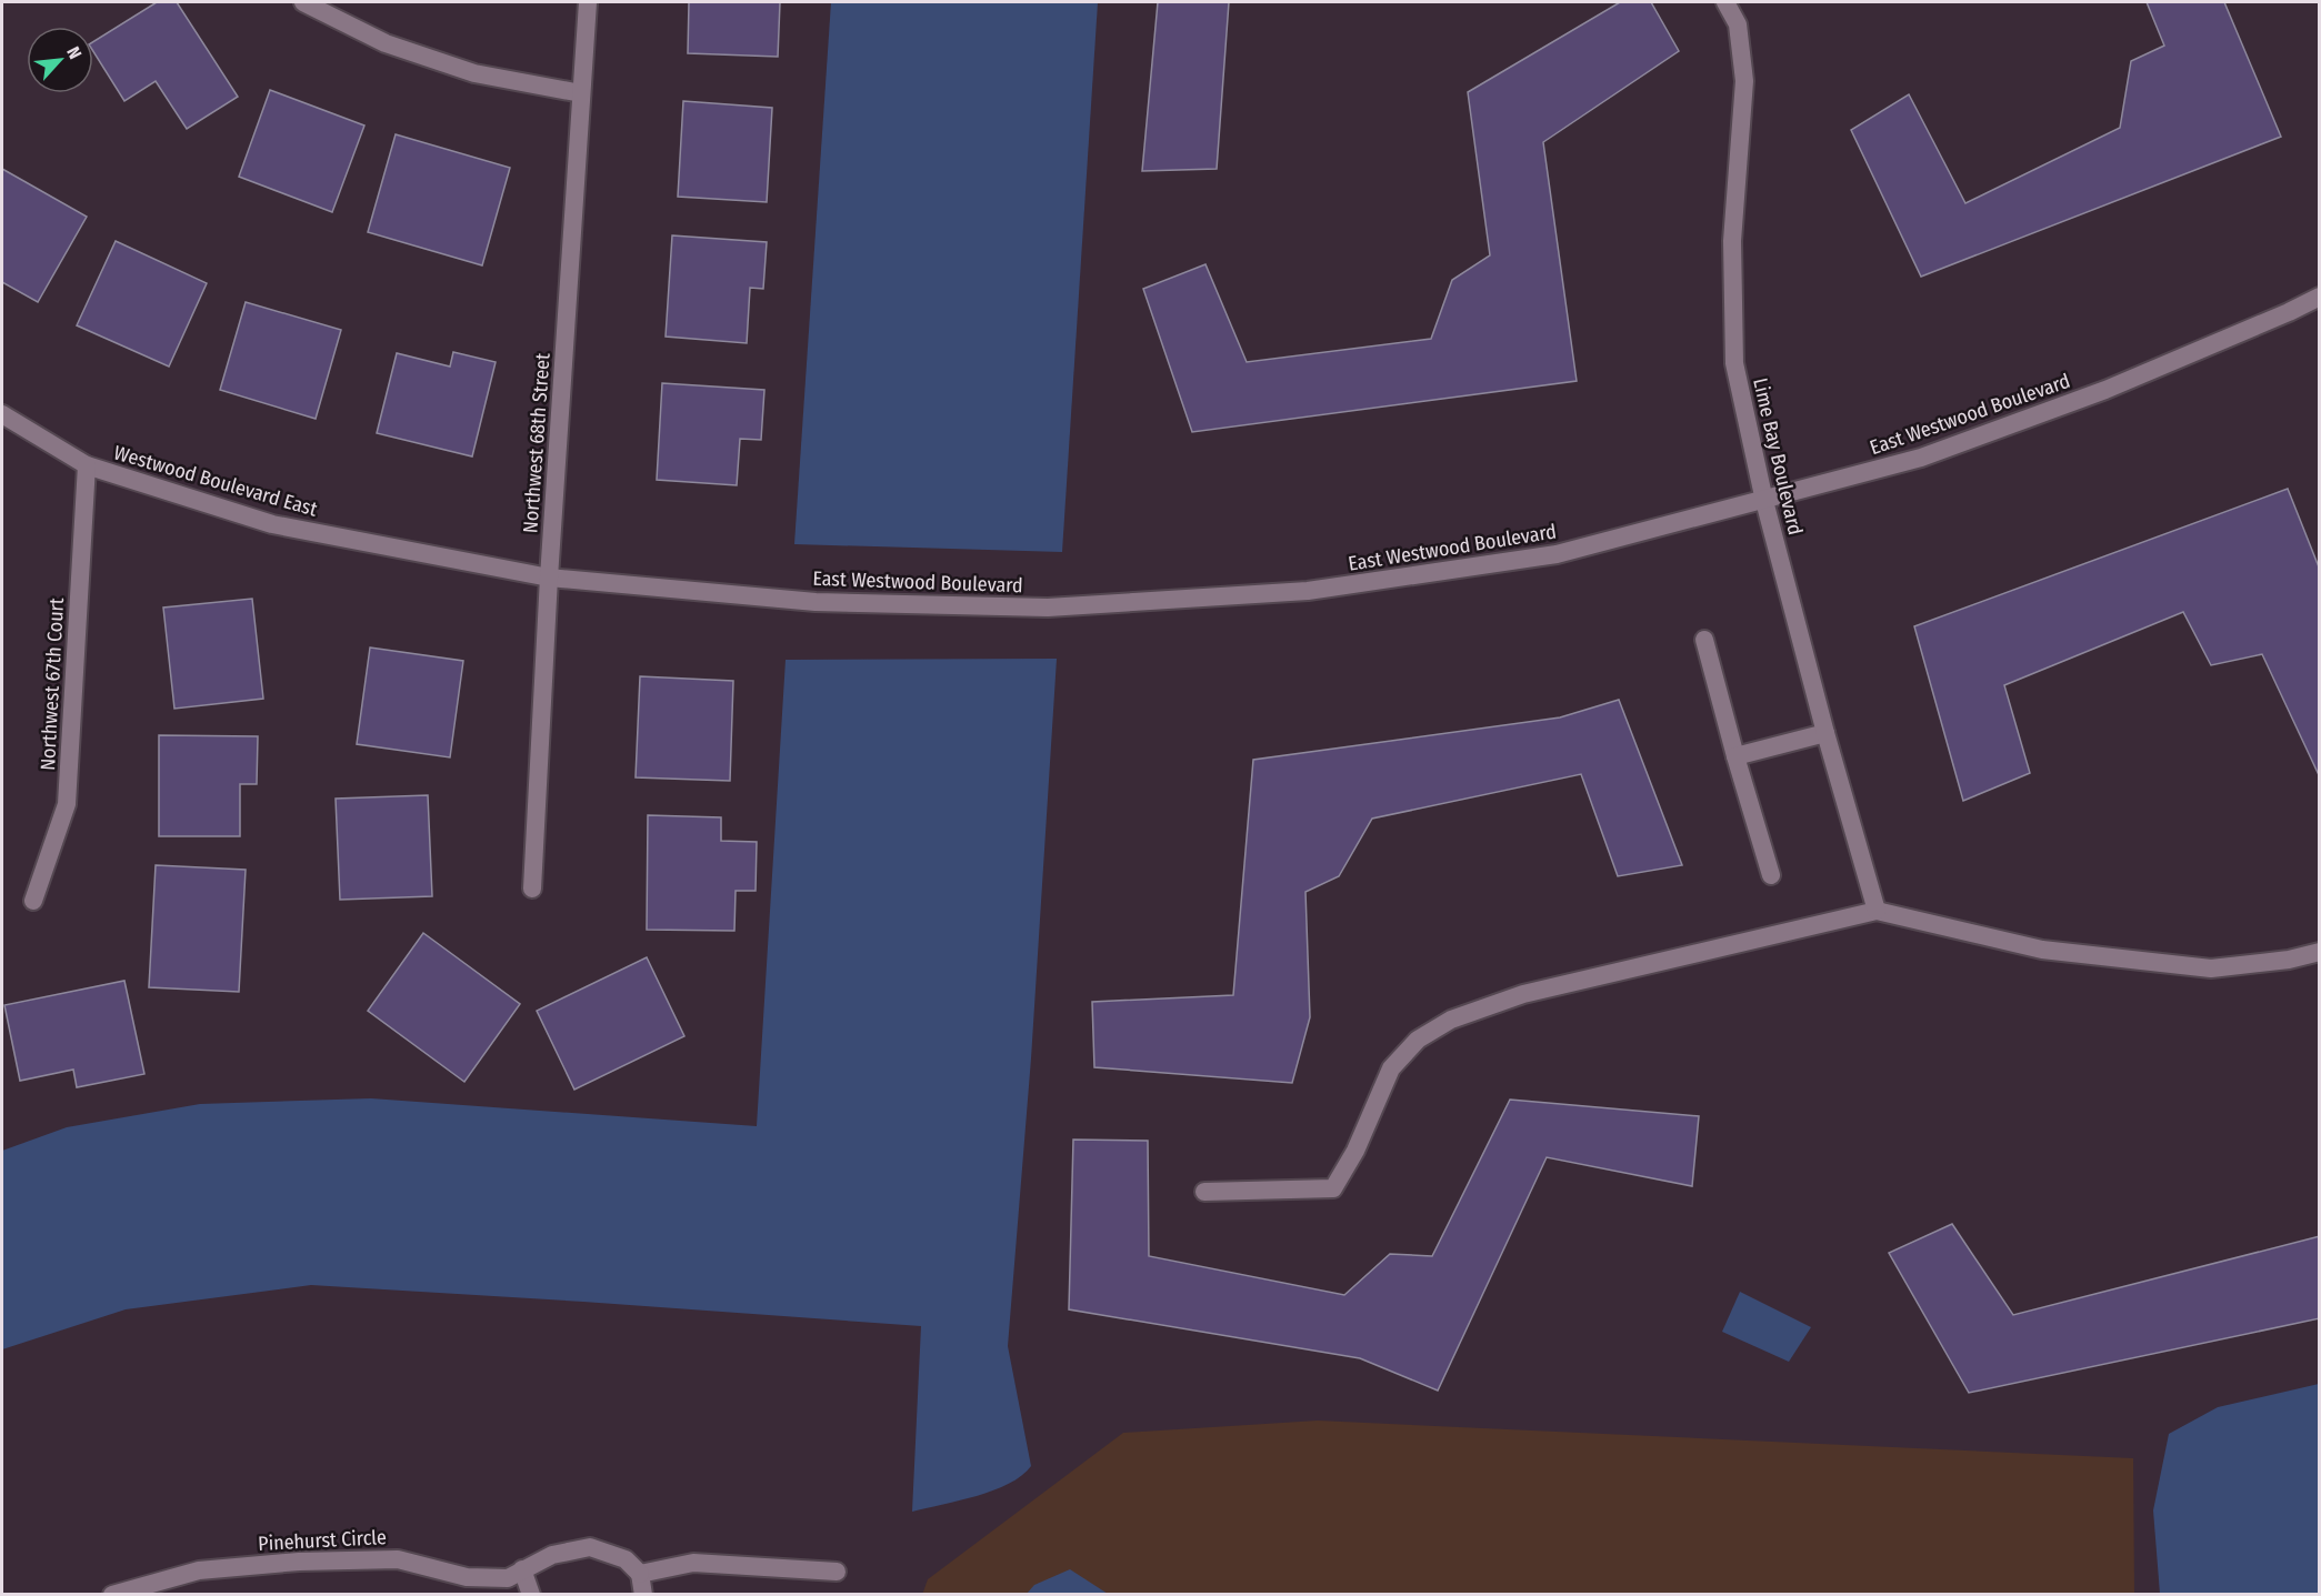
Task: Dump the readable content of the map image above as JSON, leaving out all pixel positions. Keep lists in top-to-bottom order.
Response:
{
  "streets": {
    "street": [
      "East Westwood Boulevard",
      "Northwest 68th Street",
      "Lime Bay Boulevard",
      "Westwood Boulevard East",
      "Northwest 67th Court",
      "Pinehurst Circle"
    ]
  },
  "crossings": [
    ["East Westwood Boulevard", "Northwest 68th Street"],
    ["East Westwood Boulevard", "Lime Bay Boulevard"],
    ["East Westwood Boulevard", "Westwood Boulevard East"],
    ["Northwest 68th Street", "Westwood Boulevard East"],
    ["Westwood Boulevard East", "Northwest 67th Court"]
  ],
  "north": "top right"
}
